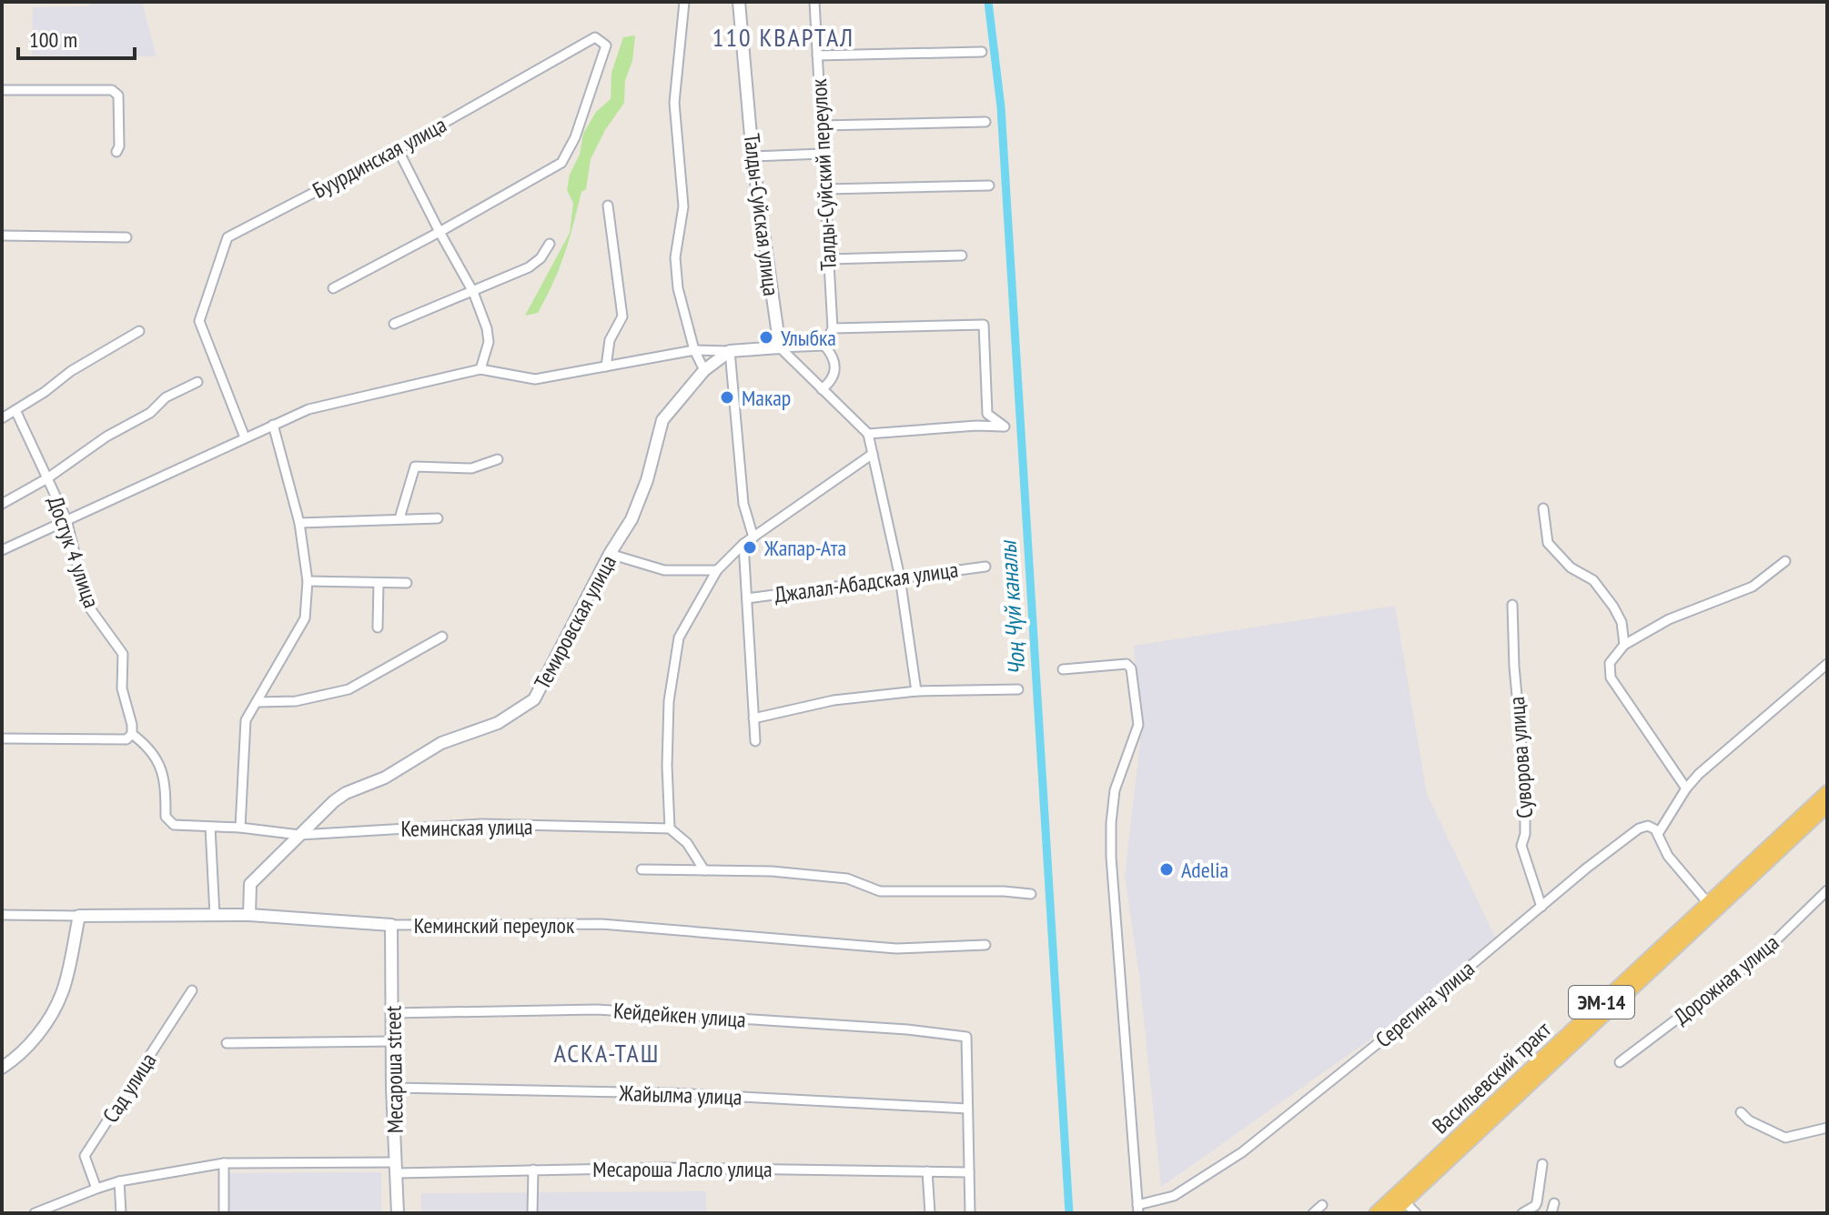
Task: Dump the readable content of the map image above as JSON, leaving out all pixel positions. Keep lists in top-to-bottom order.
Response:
{
  "streets": {
    "main road": ["ЭМ-14", "Васильевский тракт"],
    "street": [
      "Буурдинская улица",
      "Талды-Суйский переулок",
      "Талды-Суйская улица",
      "Достук 4 улица",
      "Джалал-Абадская улица",
      "Темировская улица",
      "Суворова улица",
      "Кеминская улица",
      "Кеминский переулок",
      "Дорожная улица",
      "Серегина улица",
      "Кейдейкен улица",
      "Месароша street",
      "Сад улица",
      "Жайылма улица",
      "Месароша Ласло улица"
    ]
  },
  "crossings": [
    ["Достук 4 улица", "Кеминская улица"],
    ["Темировская улица", "Кеминская улица"],
    ["Темировская улица", "Кеминский переулок"],
    ["Суворова улица", "Серегина улица"],
    ["Кеминский переулок", "Месароша street"],
    ["Кейдейкен улица", "Месароша street"],
    ["Кейдейкен улица", "Жайылма улица"],
    ["Месароша street", "Жайылма улица"],
    ["Месароша street", "Месароша Ласло улица"],
    ["Сад улица", "Месароша Ласло улица"]
  ],
  "districts": ["110 КВАРТАЛ", "АСКА-ТАШ"],
  "water": ["Чоң Чүй каналы"],
  "places": [
    "Улыбка",
    "Макар",
    "Жапар-Ата",
    "Adelia"
  ],
  "scale_bar": "100 m"
}
